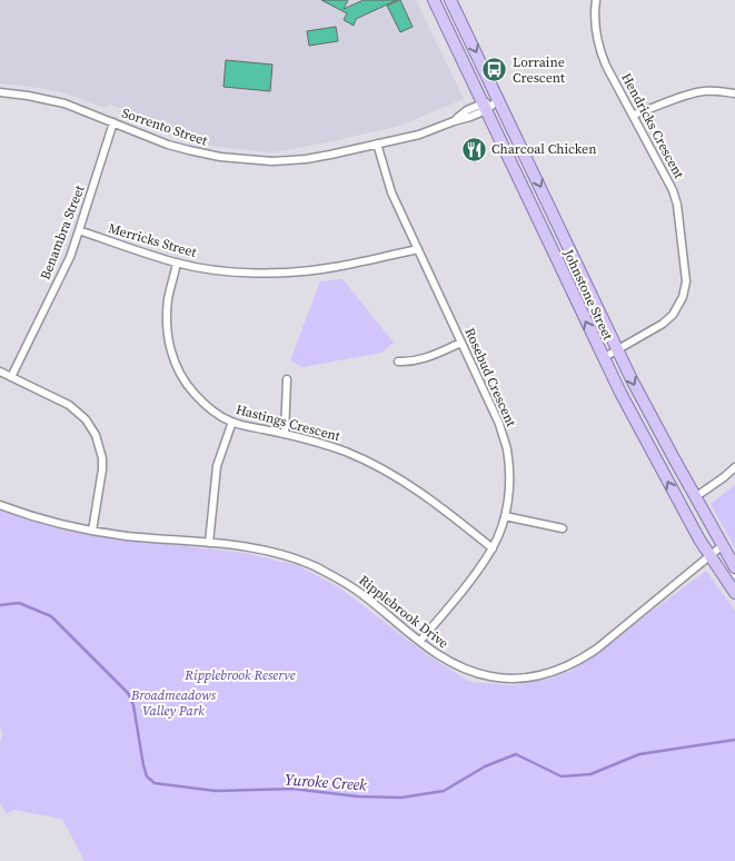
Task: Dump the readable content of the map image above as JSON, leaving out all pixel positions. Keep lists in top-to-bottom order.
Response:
{
  "streets": {
    "main road": ["Johnstone Street"],
    "street": [
      "Hendricks Crescent",
      "Sorrento Street",
      "Benambra Street",
      "Merricks Street",
      "Rosebud Crescent",
      "Hastings Crescent",
      "Ripplebrook Drive"
    ]
  },
  "crossings": [
    ["Hendricks Crescent", "Johnstone Street"],
    ["Sorrento Street", "Benambra Street"],
    ["Sorrento Street", "Johnstone Street"],
    ["Sorrento Street", "Rosebud Crescent"],
    ["Benambra Street", "Merricks Street"],
    ["Merricks Street", "Rosebud Crescent"],
    ["Merricks Street", "Hastings Crescent"],
    ["Johnstone Street", "Ripplebrook Drive"],
    ["Rosebud Crescent", "Hastings Crescent"],
    ["Rosebud Crescent", "Ripplebrook Drive"]
  ],
  "water": ["Yuroke Creek"],
  "parks": ["Ripplebrook Reserve", "Broadmeadows Valley Park"],
  "places": {
    "bus stop": ["Lorraine Crescent"],
    "restaurant": ["Charcoal Chicken"]
  }
}
